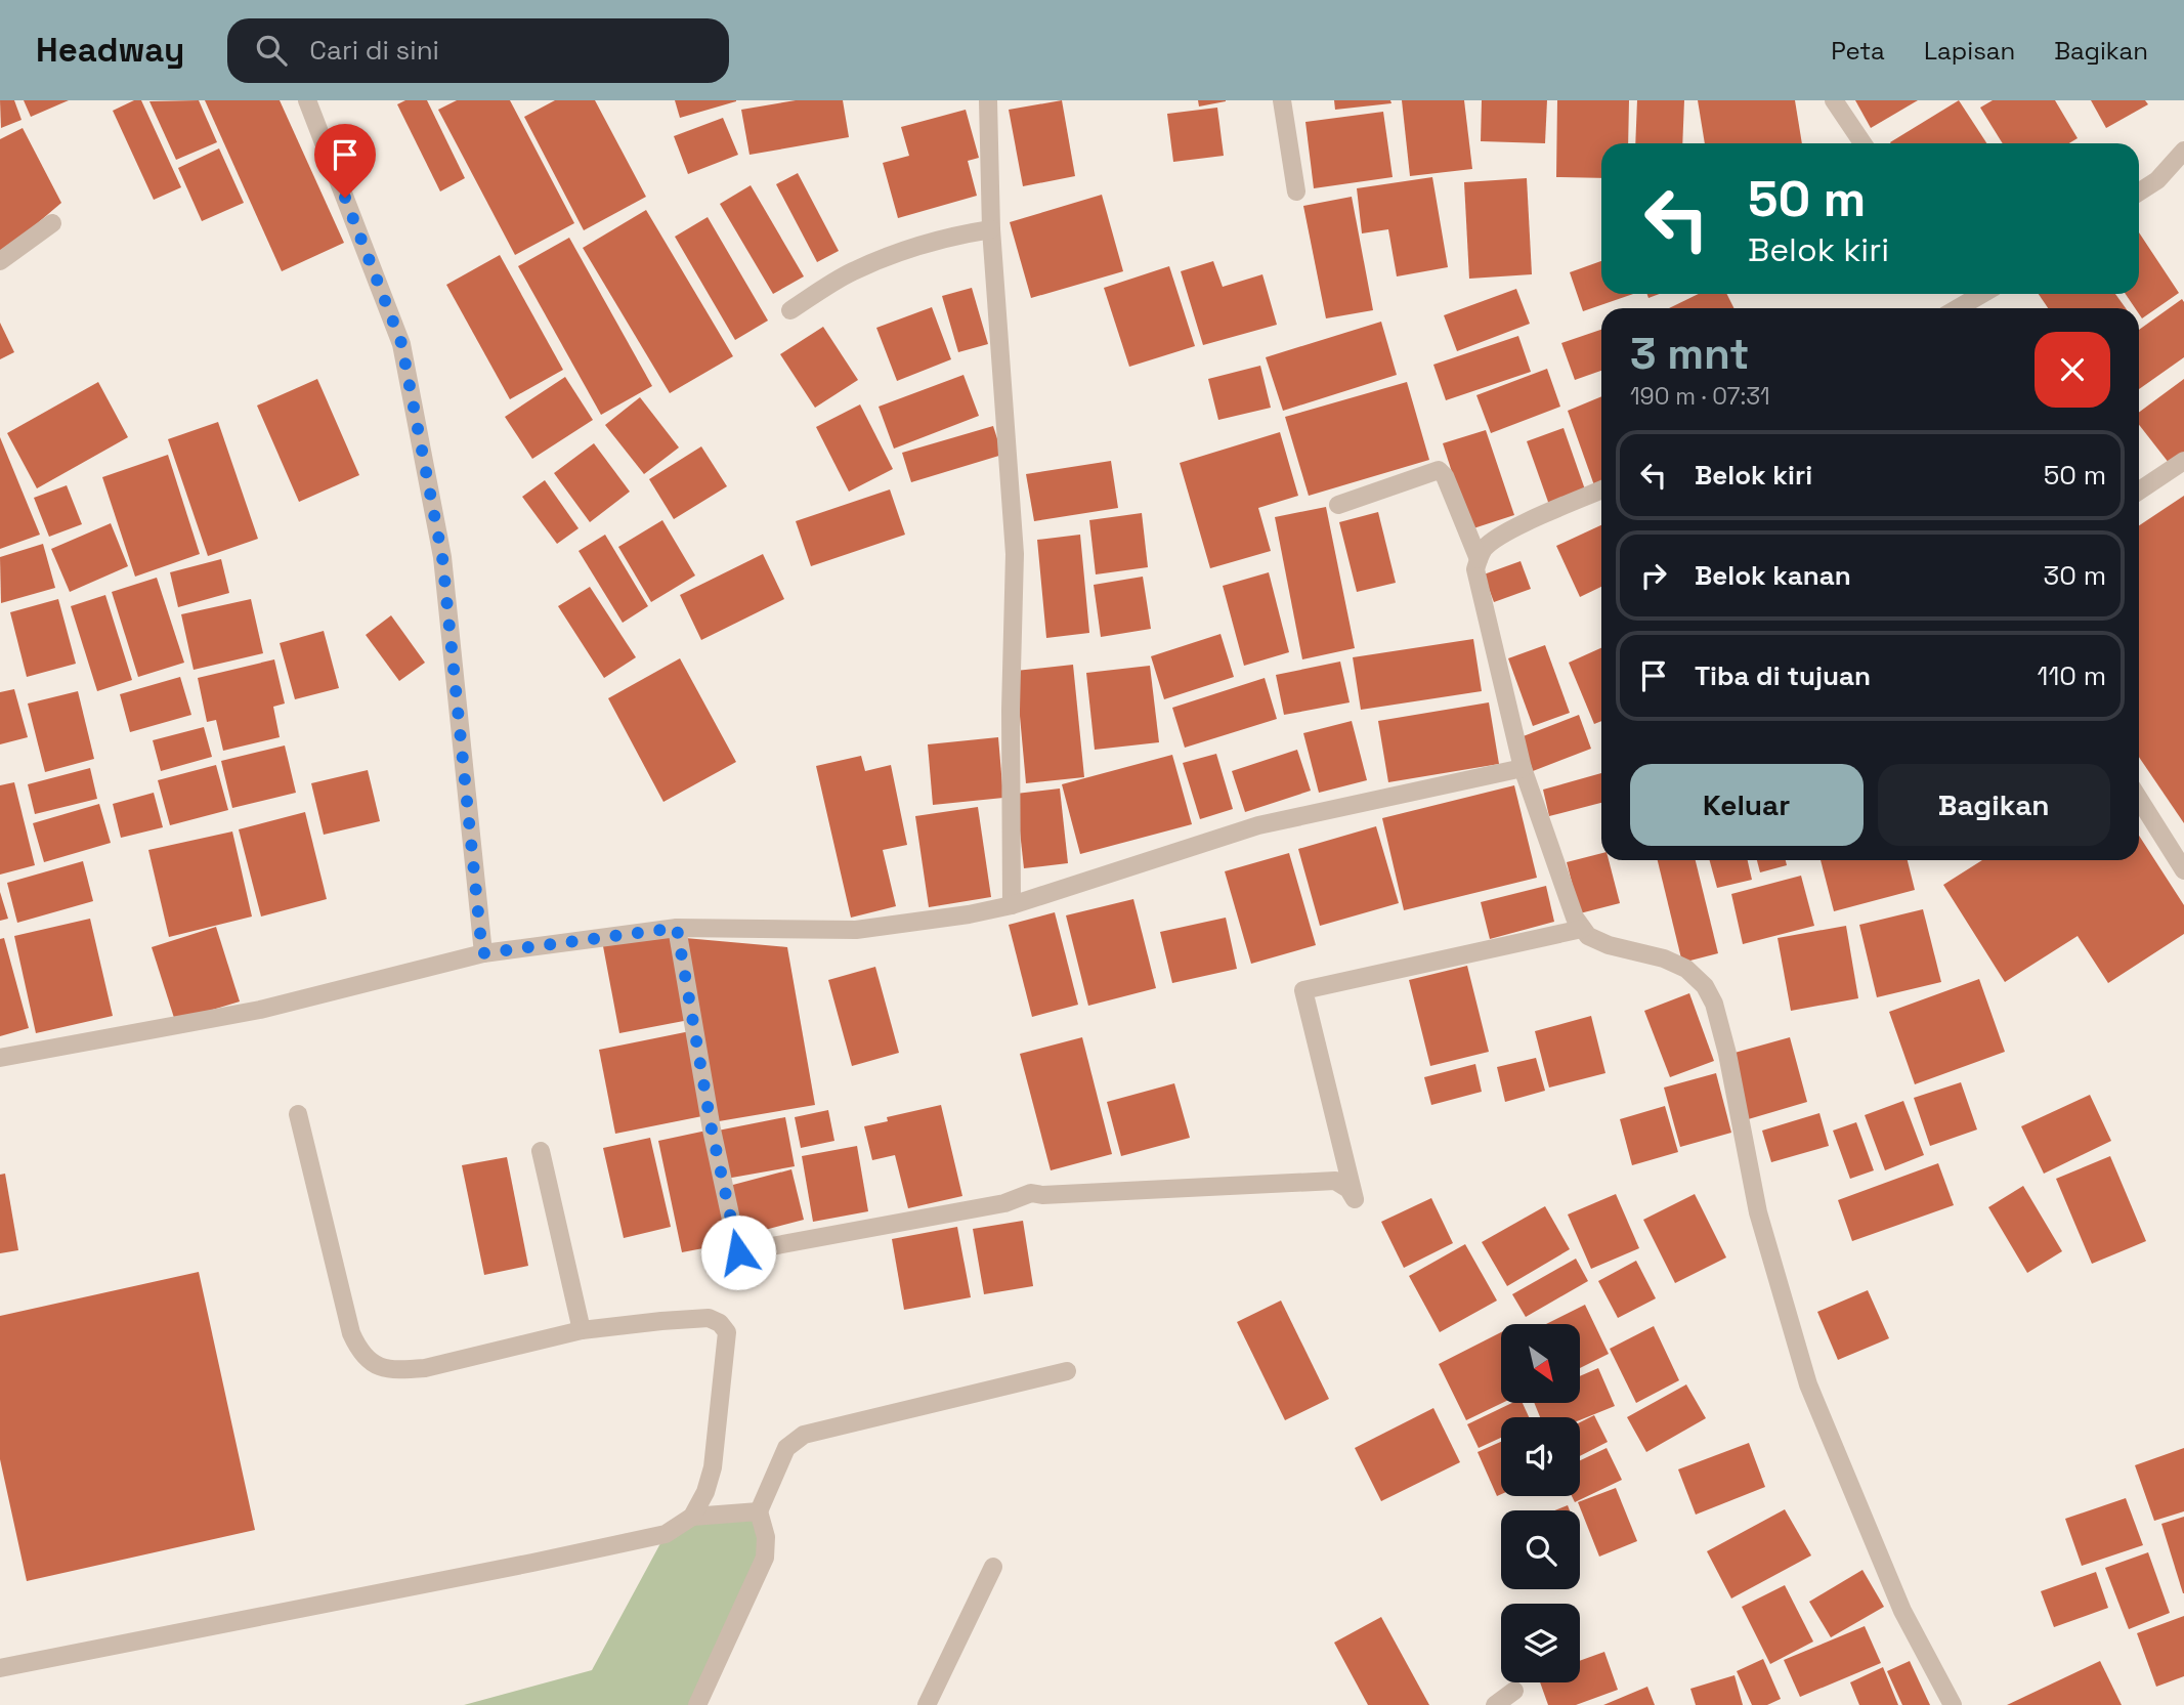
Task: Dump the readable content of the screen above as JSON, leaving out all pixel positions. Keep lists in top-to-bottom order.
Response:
{
  "north": "bottom right",
  "page": {
    "header": "Headway",
    "search": "Cari di sini",
    "nav": ["Peta", "Lapisan", "Bagikan"],
    "turn": ["50 m", "Belok kiri"],
    "heading": ["3 mnt", "190 m · 07:31"],
    "list": [
      {
        "name": "Belok kiri",
        "value": "50 m"
      },
      {
        "name": "Belok kanan",
        "value": "30 m"
      },
      {
        "name": "Tiba di tujuan",
        "value": "110 m"
      }
    ],
    "buttons": ["Keluar", "Bagikan"]
  }
}
